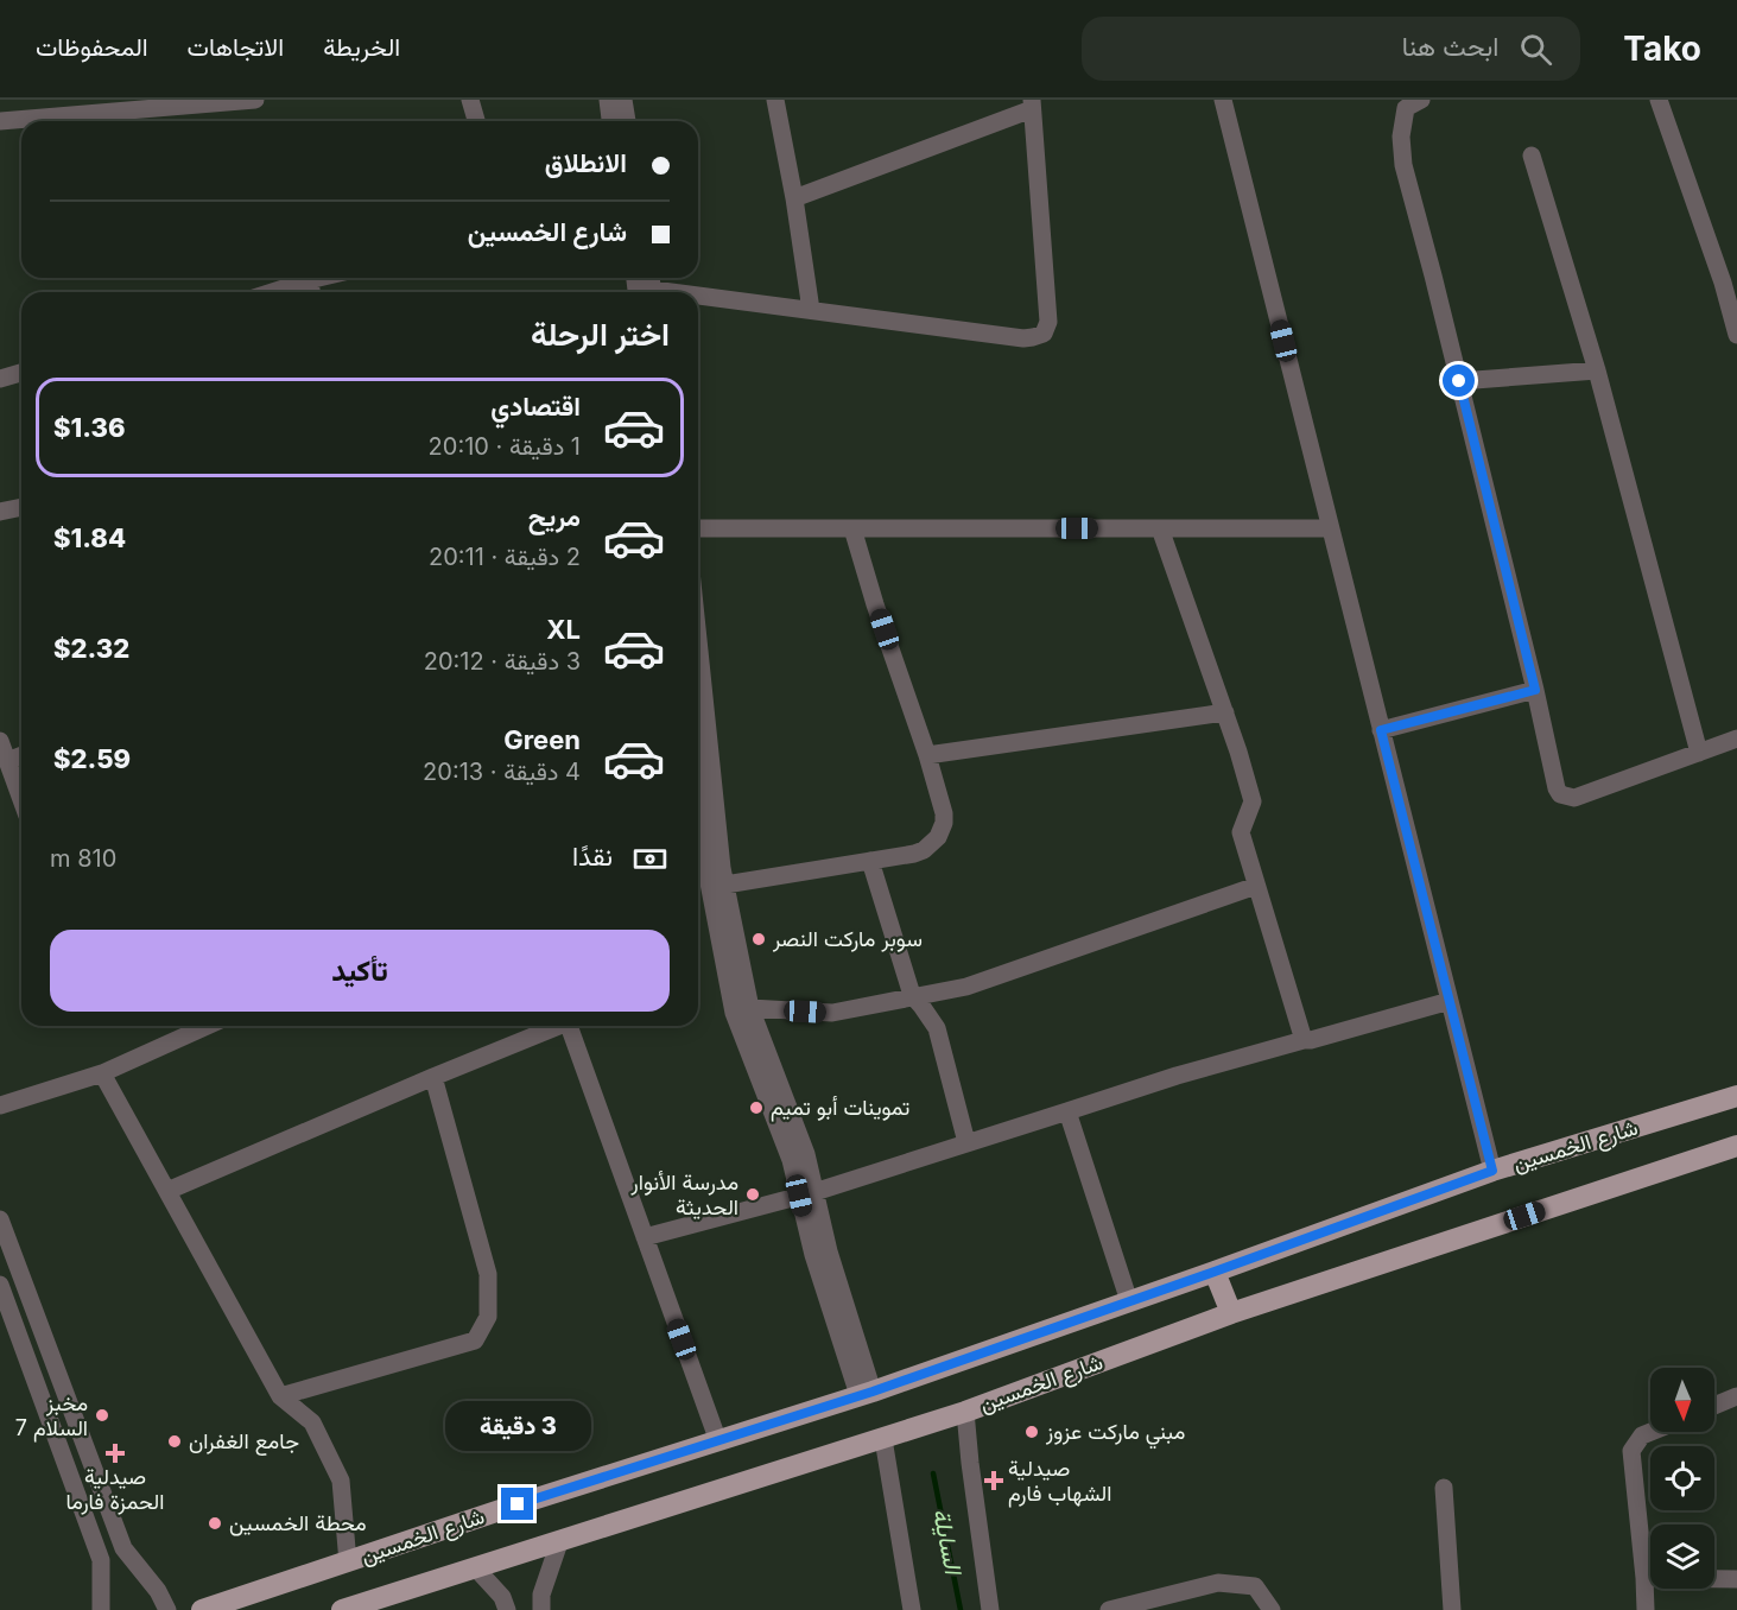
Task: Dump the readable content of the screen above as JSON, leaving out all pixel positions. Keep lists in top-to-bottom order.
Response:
{
  "streets": {
    "main road": ["شارع الخمسين"]
  },
  "water": ["السايلة"],
  "places": {
    "other": [
      "سوبر ماركت النصر",
      "تموينات أبو تميم",
      "مدرسة الأنوار الحديثة",
      "مخبز السلام 7",
      "مبني ماركت عزوز",
      "جامع الغفران",
      "محطة الخمسين"
    ],
    "health": ["صيدلية الحمزة فارما", "صيدلية الشهاب فارم"]
  },
  "north": "bottom",
  "page": {
    "header": "Tako",
    "search": "ابحث هنا",
    "nav": ["الخريطة", "الاتجاهات", "المحفوظات"],
    "banner": ["الانطلاق", "شارع الخمسين"],
    "heading": "اختر الرحلة",
    "list": [
      {
        "name": "اقتصادي",
        "note": "1 دقيقة · 20:10",
        "value": "$1.36"
      },
      {
        "name": "مريح",
        "note": "2 دقيقة · 20:11",
        "value": "$1.84"
      },
      {
        "name": "XL",
        "note": "3 دقيقة · 20:12",
        "value": "$2.32"
      },
      {
        "name": "Green",
        "note": "4 دقيقة · 20:13",
        "value": "$2.59"
      }
    ],
    "pay": ["نقدًا", "810 m"],
    "buttons": "تأكيد",
    "bubble": "3 دقيقة"
  }
}
